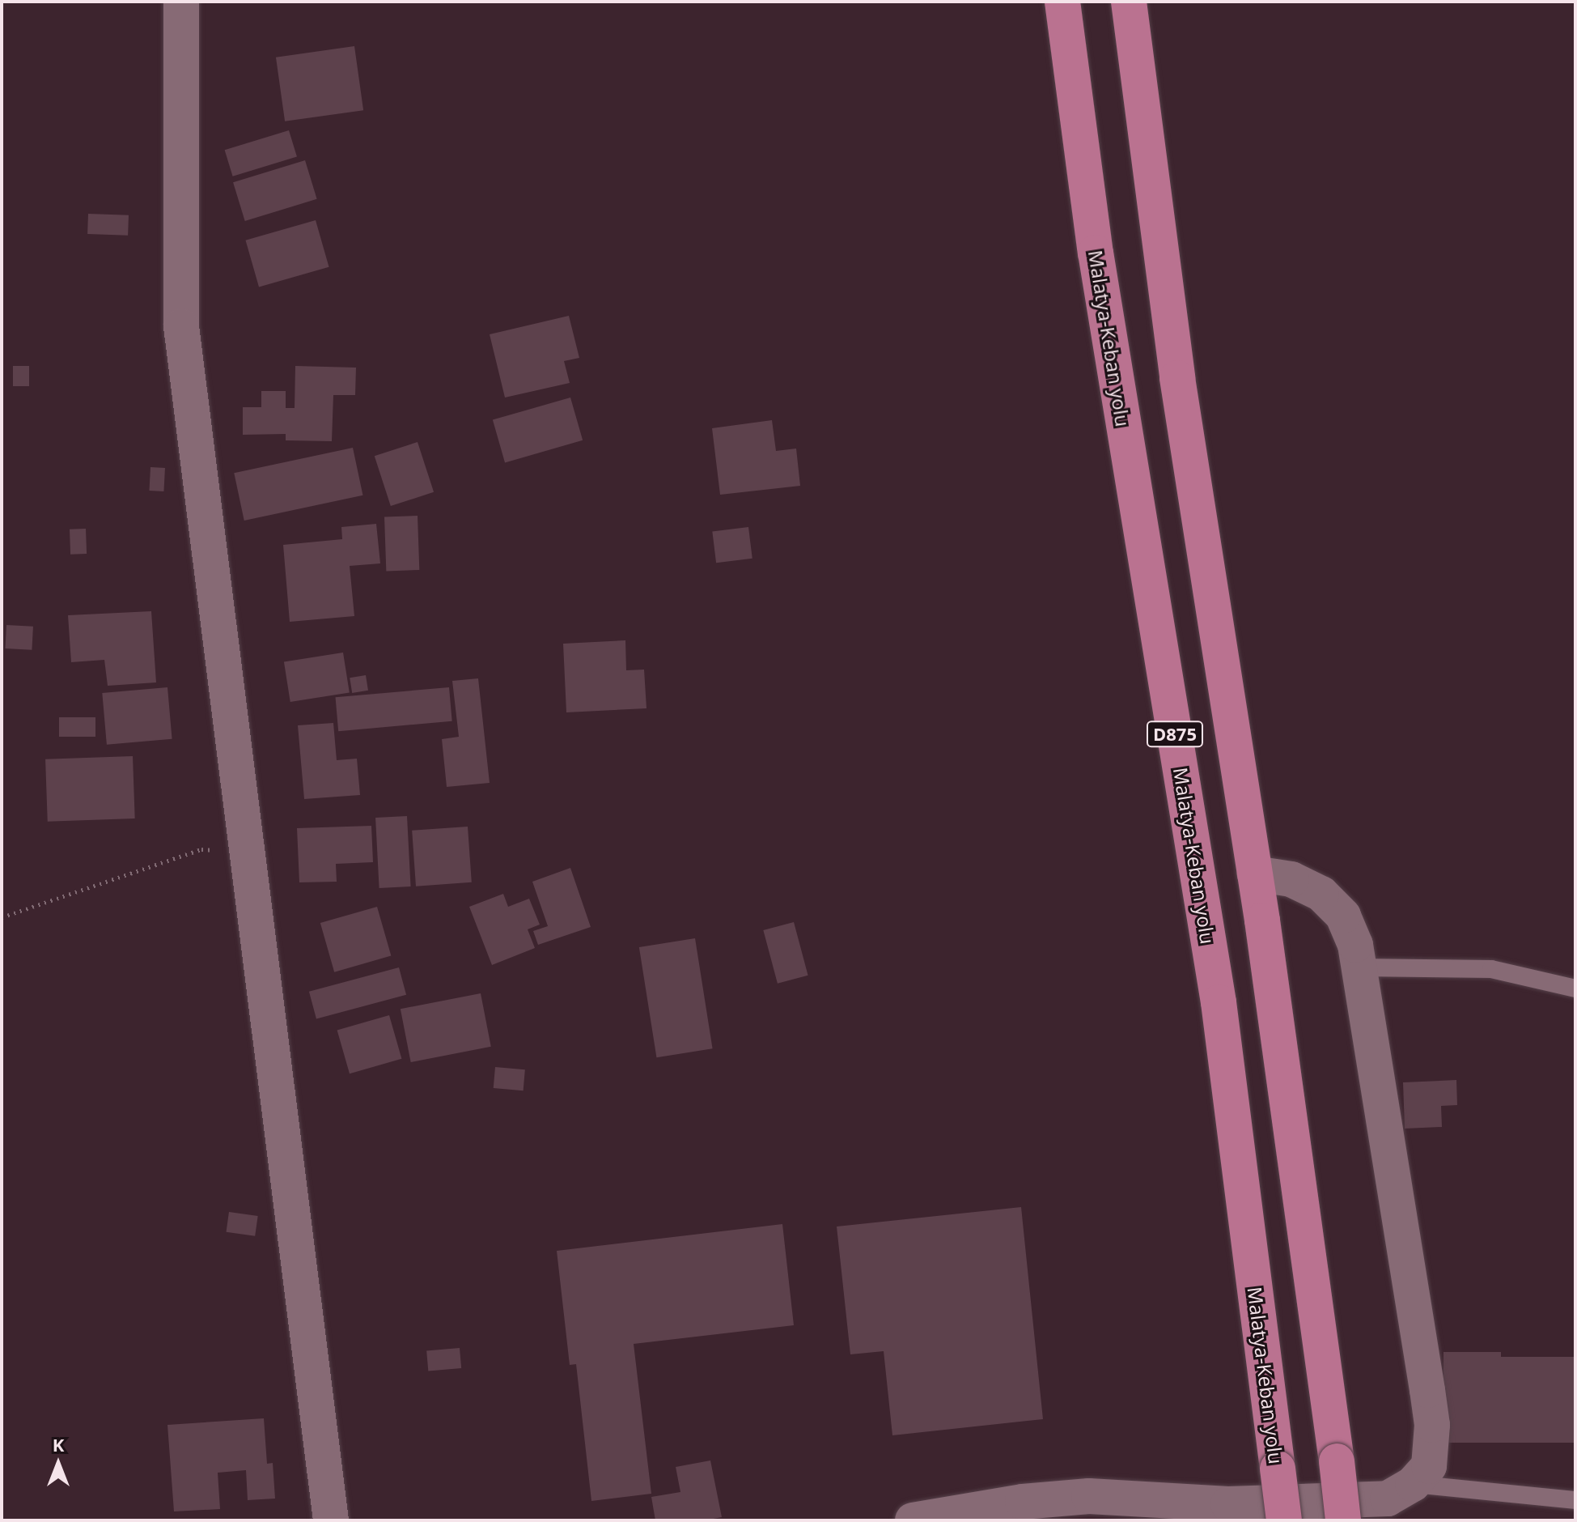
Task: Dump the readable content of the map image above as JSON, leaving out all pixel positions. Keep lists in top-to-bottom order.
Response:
{
  "streets": {
    "highway": ["Malatya-Keban yolu", "D875"]
  },
  "north": "top"
}
